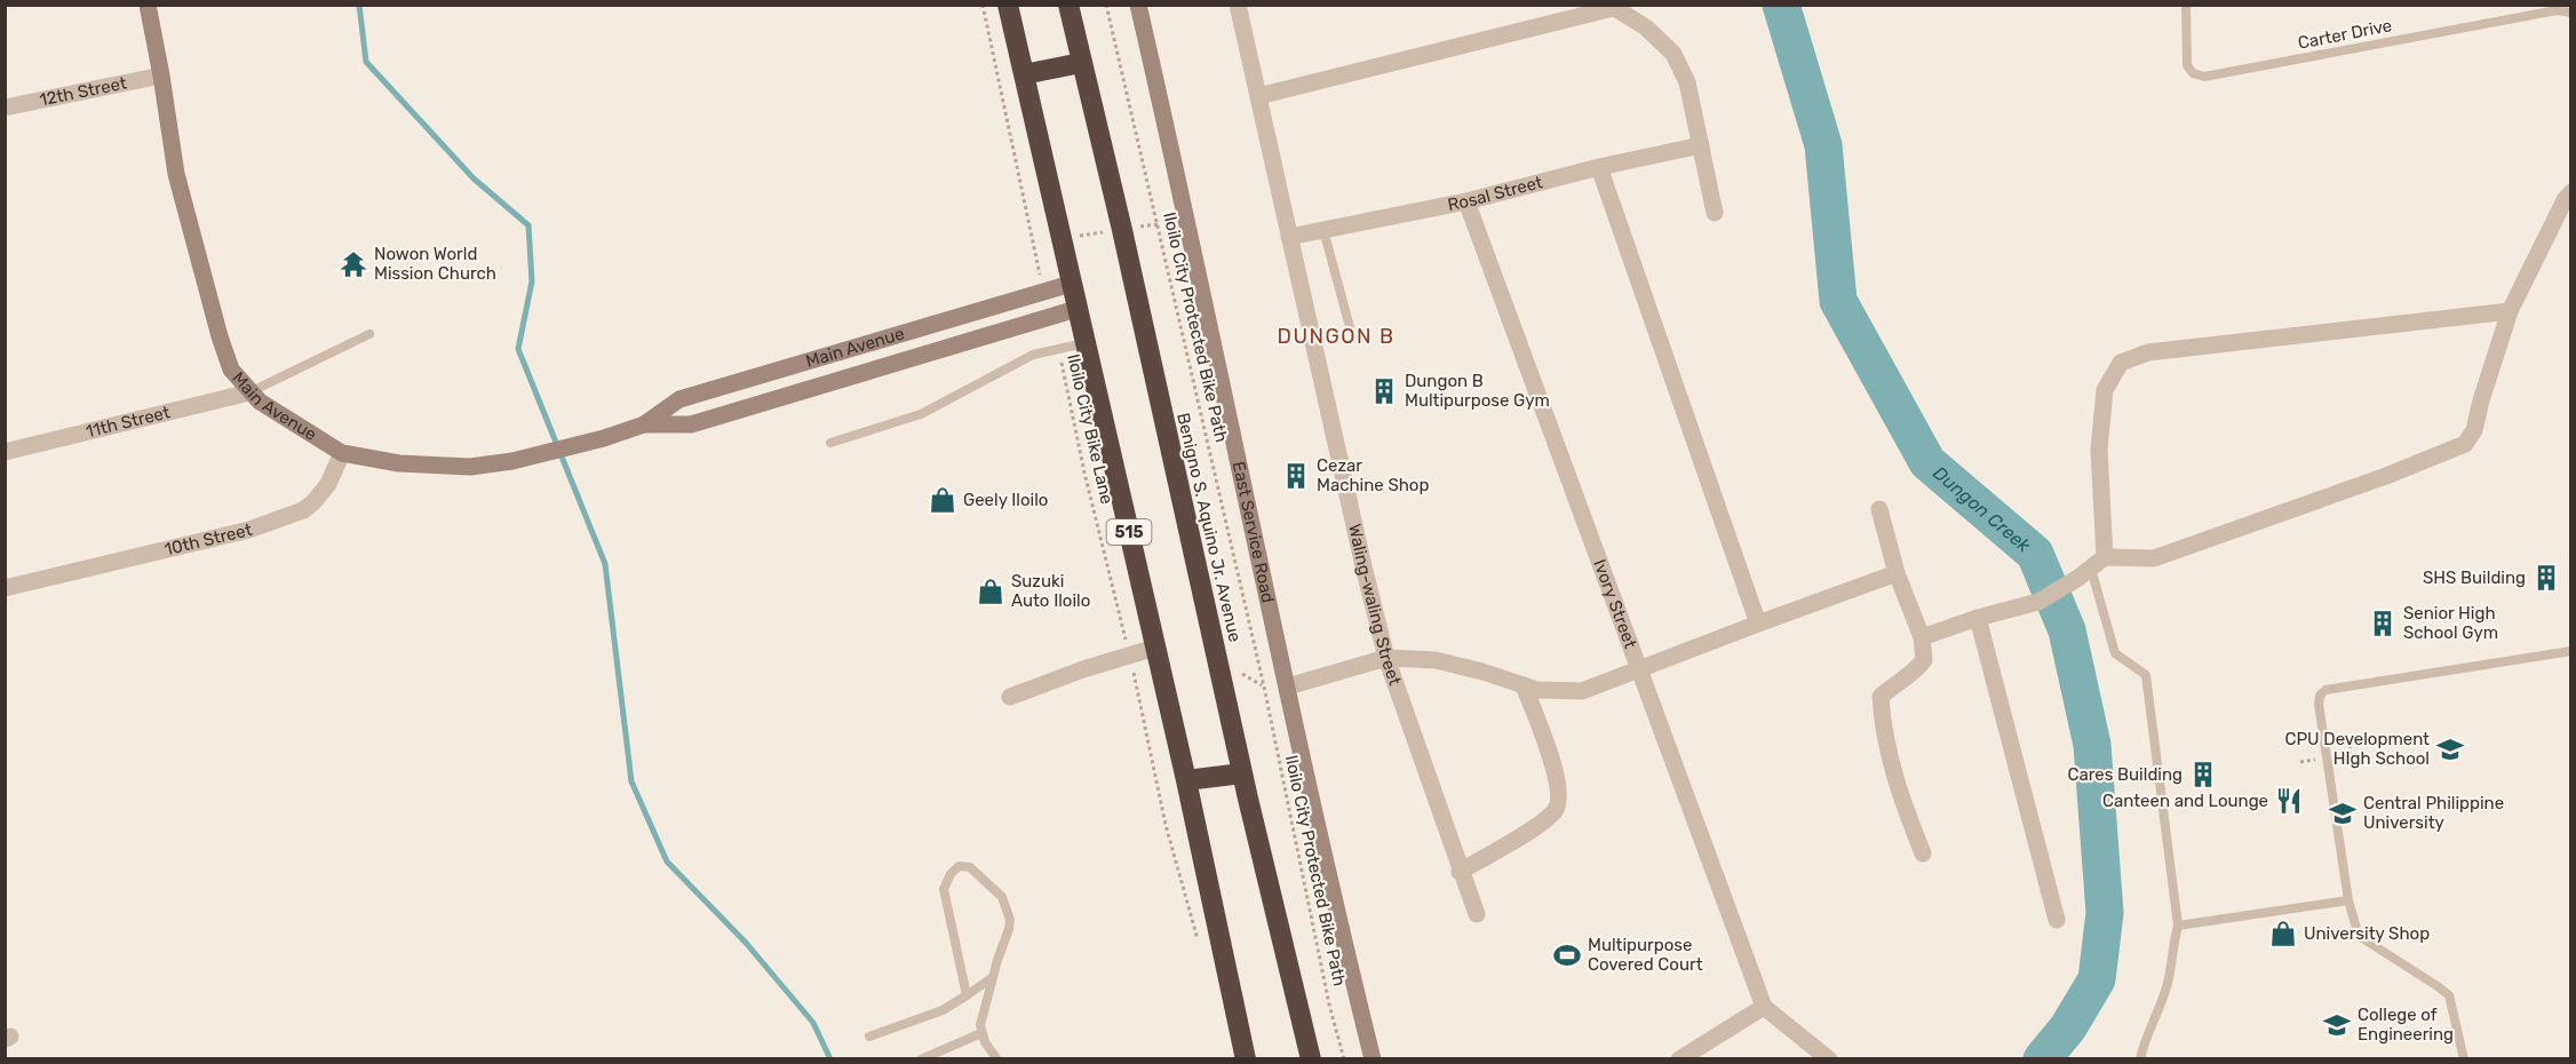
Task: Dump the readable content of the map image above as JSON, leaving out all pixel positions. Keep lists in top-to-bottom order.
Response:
{
  "streets": {
    "highway": ["Benigno S. Aquino Jr. Avenue", "515"],
    "street": [
      "12th Street",
      "Rosal Street",
      "Main Avenue",
      "11th Street",
      "East Service Road",
      "10th Street",
      "Waling-waling Street",
      "Ivory Street"
    ],
    "lane": ["Carter Drive"],
    "path": ["Iloilo City Protected Bike Path", "Iloilo City Bike Lane"]
  },
  "crossings": [
    ["12th Street", "Main Avenue"],
    ["Rosal Street", "Waling-waling Street"],
    ["Rosal Street", "Ivory Street"],
    ["Main Avenue", "11th Street"],
    ["Main Avenue", "515"],
    ["Main Avenue", "10th Street"]
  ],
  "districts": ["DUNGON B"],
  "water": ["Dungon Creek"],
  "places": {
    "temple": ["Nowon World Mission Church"],
    "building": [
      "Dungon B Multipurpose Gym",
      "Cezar Machine Shop",
      "SHS Building",
      "Senior High School Gym",
      "Cares Building"
    ],
    "shop": ["Geely Iloilo", "Suzuki Auto Iloilo", "University Shop"],
    "school or university": ["CPU Development HIgh School", "Central Philippine University", "College of Engineering"],
    "restaurant": ["Canteen and Lounge"],
    "sports": ["Multipurpose Covered Court"]
  }
}
